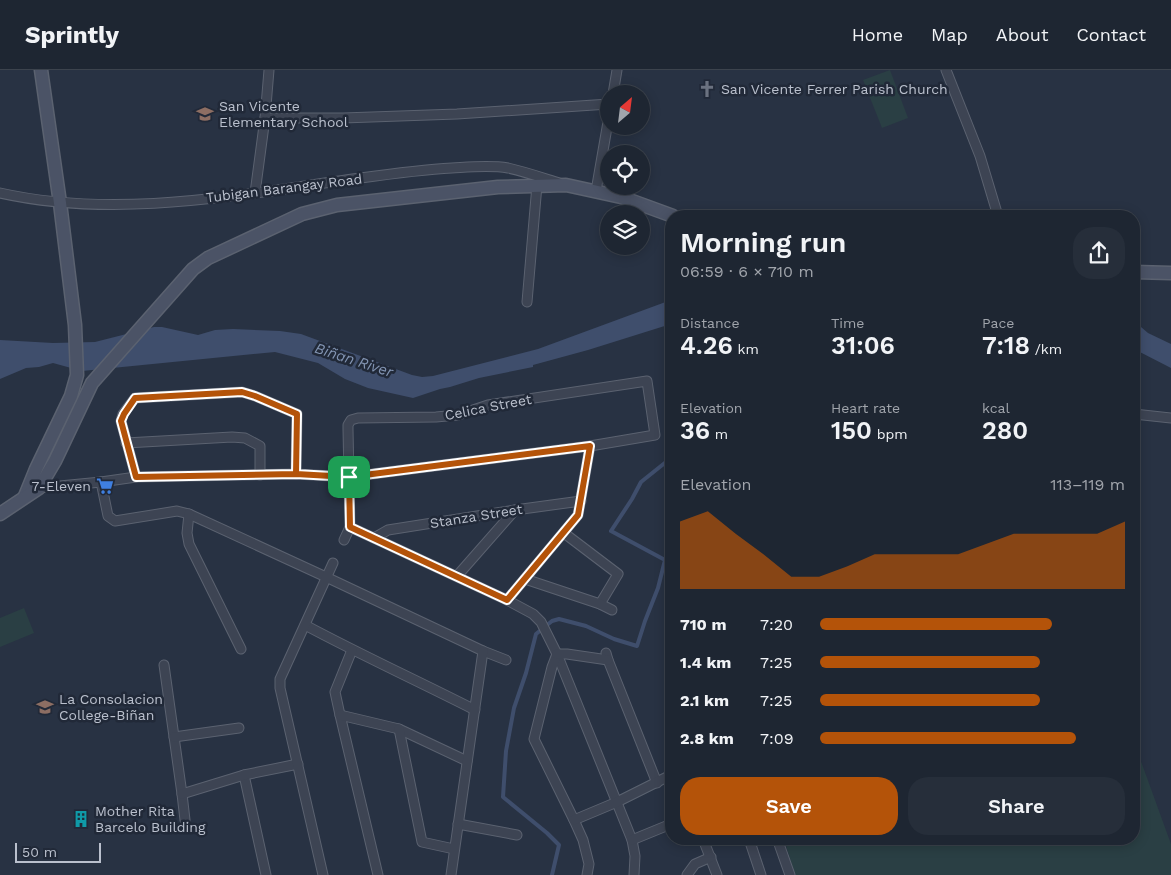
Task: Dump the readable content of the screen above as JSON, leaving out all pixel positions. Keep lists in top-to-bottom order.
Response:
{
  "streets": {
    "street": ["Tubigan Barangay Road", "Celica Street", "Stanza Street"]
  },
  "water": ["Biñan River"],
  "places": {
    "church": ["San Vicente Ferrer Parish Church"],
    "school or university": ["San Vicente Elementary School", "La Consolacion College-Biñan"],
    "supermarket": ["7-Eleven"],
    "building": ["Mother Rita Barcelo Building"]
  },
  "scale_bar": "50 m",
  "north": "top right",
  "page": {
    "header": "Sprintly",
    "nav": [
      "Home",
      "Map",
      "About",
      "Contact"
    ],
    "heading": ["Morning run", "06:59 · 6 × 710 m"],
    "stats": [
      ["Distance", "4.26 km"],
      ["Time", "31:06"],
      ["Pace", "7:18 /km"],
      ["Elevation", "36 m"],
      ["Heart rate", "150 bpm"],
      ["kcal", "280"]
    ],
    "chart": ["Elevation", "113–119 m"],
    "list": [
      {
        "name": "710 m",
        "note": "7:20"
      },
      {
        "name": "1.4 km",
        "note": "7:25"
      },
      {
        "name": "2.1 km",
        "note": "7:25"
      },
      {
        "name": "2.8 km",
        "note": "7:09"
      }
    ],
    "buttons": ["Save", "Share"],
    "scale": "50 m"
  }
}
